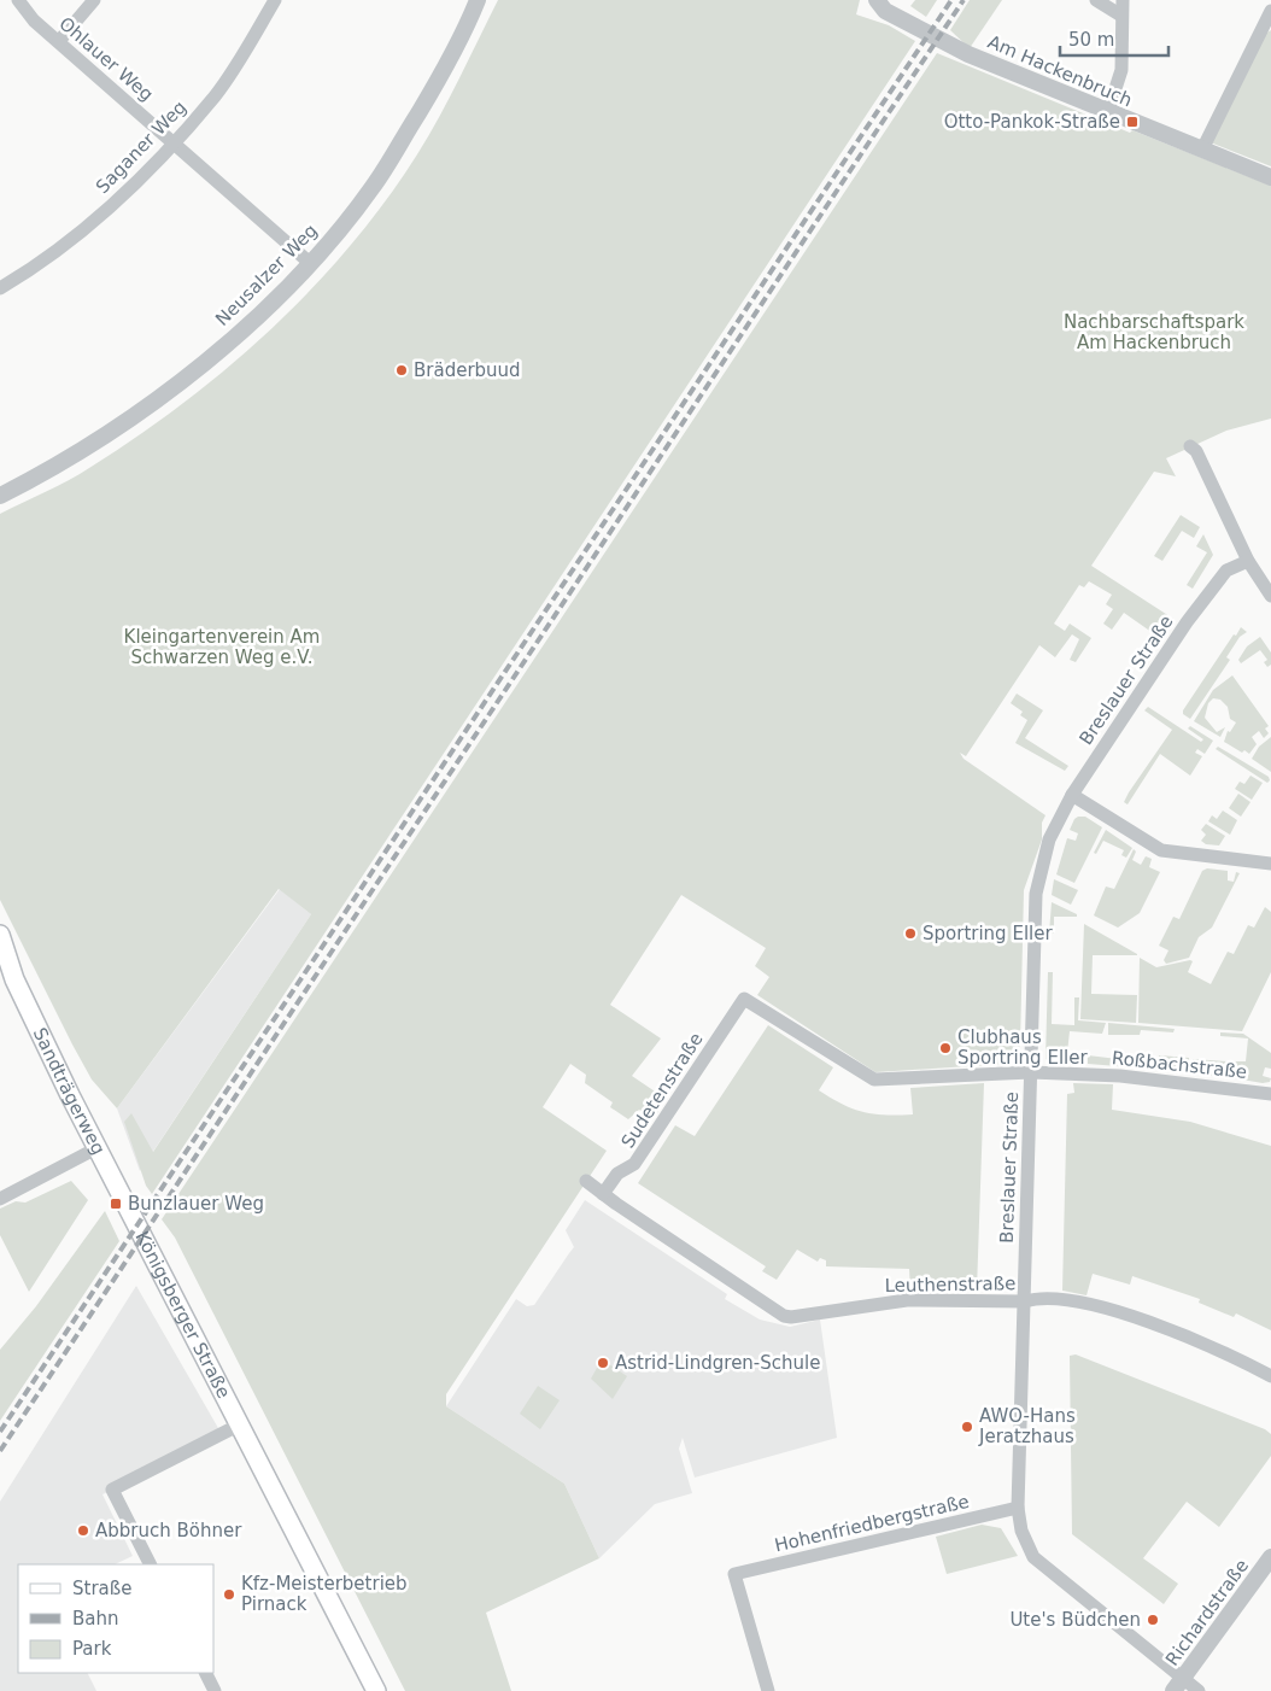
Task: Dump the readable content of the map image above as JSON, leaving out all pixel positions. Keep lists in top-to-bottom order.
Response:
{
  "streets": {
    "main road": ["Sandträgerweg", "Königsberger Straße"],
    "street": [
      "Ohlauer Weg",
      "Am Hackenbruch",
      "Saganer Weg",
      "Neusalzer Weg",
      "Breslauer Straße",
      "Roßbachstraße",
      "Sudetenstraße",
      "Leuthenstraße",
      "Hohenfriedbergstraße",
      "Richardstraße"
    ]
  },
  "crossings": [
    ["Ohlauer Weg", "Saganer Weg"],
    ["Ohlauer Weg", "Neusalzer Weg"],
    ["Breslauer Straße", "Roßbachstraße"],
    ["Breslauer Straße", "Leuthenstraße"],
    ["Breslauer Straße", "Hohenfriedbergstraße"],
    ["Breslauer Straße", "Richardstraße"],
    ["Roßbachstraße", "Sudetenstraße"],
    ["Sudetenstraße", "Leuthenstraße"],
    ["Sandträgerweg", "Königsberger Straße"]
  ],
  "parks": ["Nachbarschaftspark Am Hackenbruch", "Kleingartenverein Am Schwarzen Weg e.V."],
  "places": {
    "transit": ["Otto-Pankok-Straße", "Bunzlauer Weg"],
    "other": [
      "Bräderbuud",
      "Sportring Eller",
      "Clubhaus Sportring Eller",
      "Astrid-Lindgren-Schule",
      "AWO-Hans Jeratzhaus",
      "Abbruch Böhner",
      "Kfz-Meisterbetrieb Pirnack",
      "Ute's Büdchen"
    ]
  },
  "legend": ["Straße", "Bahn", "Park"],
  "scale_bar": "50 m"
}
